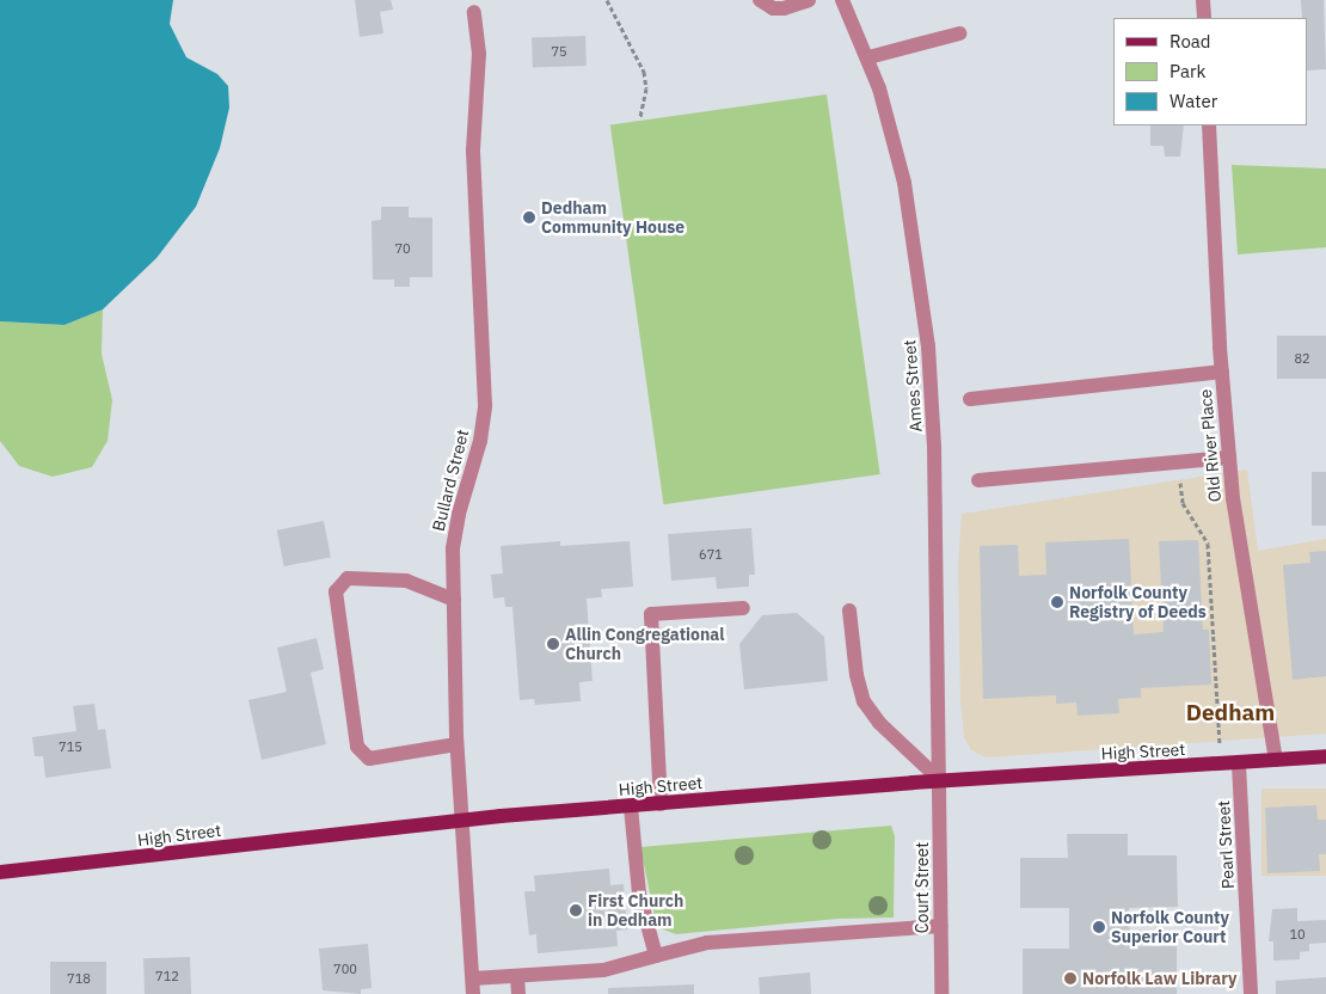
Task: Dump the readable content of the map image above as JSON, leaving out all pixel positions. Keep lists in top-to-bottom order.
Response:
{
  "streets": {
    "main road": ["High Street"],
    "street": [
      "Ames Street",
      "Old River Place",
      "Bullard Street",
      "Pearl Street",
      "Court Street"
    ]
  },
  "crossings": [
    ["Ames Street", "High Street"],
    ["Ames Street", "Court Street"],
    ["Old River Place", "High Street"],
    ["Bullard Street", "High Street"],
    ["High Street", "Pearl Street"],
    ["High Street", "Court Street"]
  ],
  "districts": ["Dedham"],
  "places": [
    "Dedham Community House",
    "Norfolk County Registry of Deeds",
    "Allin Congregational Church",
    "First Church in Dedham",
    "Norfolk County Superior Court",
    "Norfolk Law Library"
  ],
  "house_numbers": [
    "75",
    "70",
    "82",
    "671",
    "715",
    "10",
    "700",
    "712",
    "718"
  ],
  "legend": ["Road", "Park", "Water"]
}
